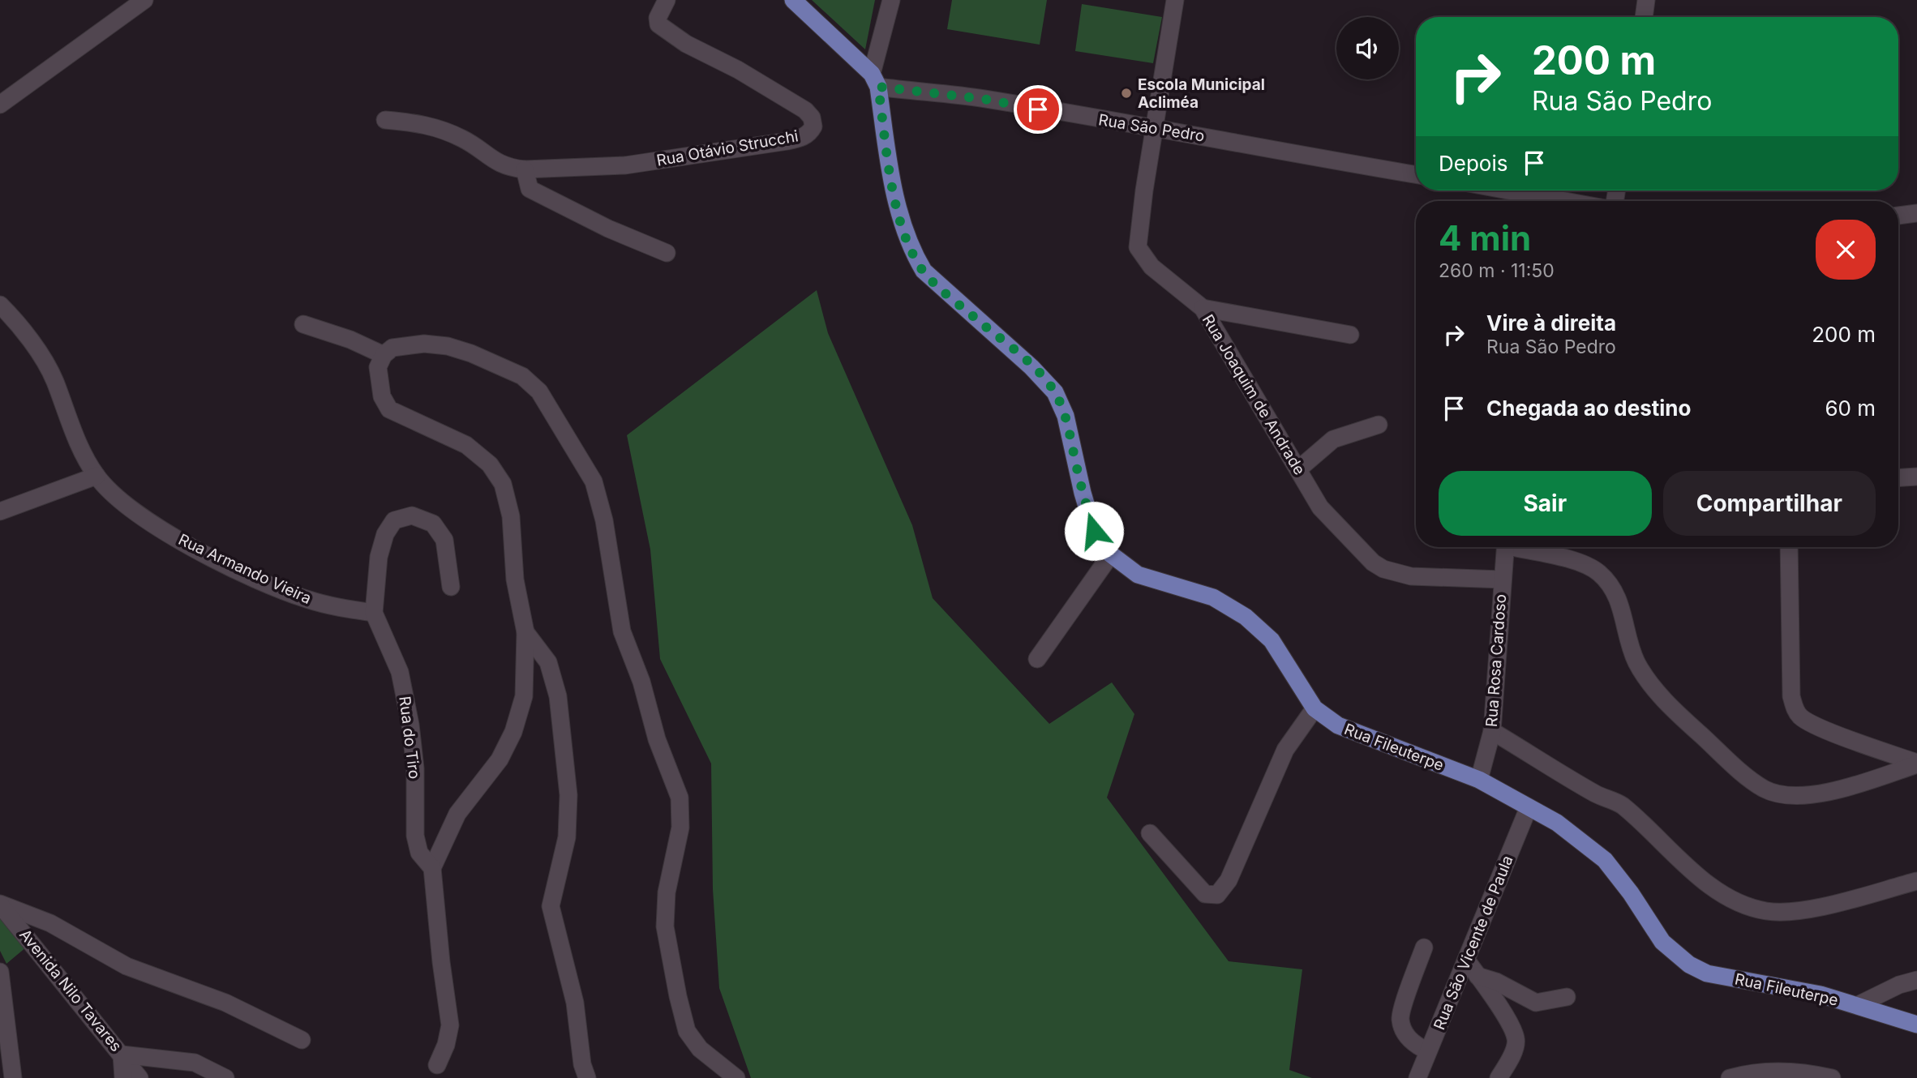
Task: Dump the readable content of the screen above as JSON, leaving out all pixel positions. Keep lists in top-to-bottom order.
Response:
{
  "streets": {
    "main road": ["Rua Fileuterpe"],
    "street": [
      "Rua São Pedro",
      "Rua Otávio Strucchi",
      "Rua Joaquim de Andrade",
      "Rua Armando Vieira",
      "Rua Rosa Cardoso",
      "Rua do Tiro",
      "Rua São Vicente de Paula",
      "Avenida Nilo Tavares"
    ]
  },
  "crossings": [
    ["Rua São Pedro", "Rua Joaquim de Andrade"],
    ["Rua São Pedro", "Rua Fileuterpe"],
    ["Rua Joaquim de Andrade", "Rua Rosa Cardoso"],
    ["Rua Armando Vieira", "Rua do Tiro"],
    ["Rua Rosa Cardoso", "Rua Fileuterpe"],
    ["Rua Fileuterpe", "Rua São Vicente de Paula"]
  ],
  "places": ["Escola Municipal Acliméa"],
  "page": {
    "turn": ["200 m", "Rua São Pedro"],
    "then": "Depois",
    "heading": ["4 min", "260 m · 11:50"],
    "list": [
      {
        "name": "Vire à direita",
        "note": "Rua São Pedro",
        "value": "200 m"
      },
      {
        "name": "Chegada ao destino",
        "value": "60 m"
      }
    ],
    "buttons": ["Sair", "Compartilhar"]
  }
}
